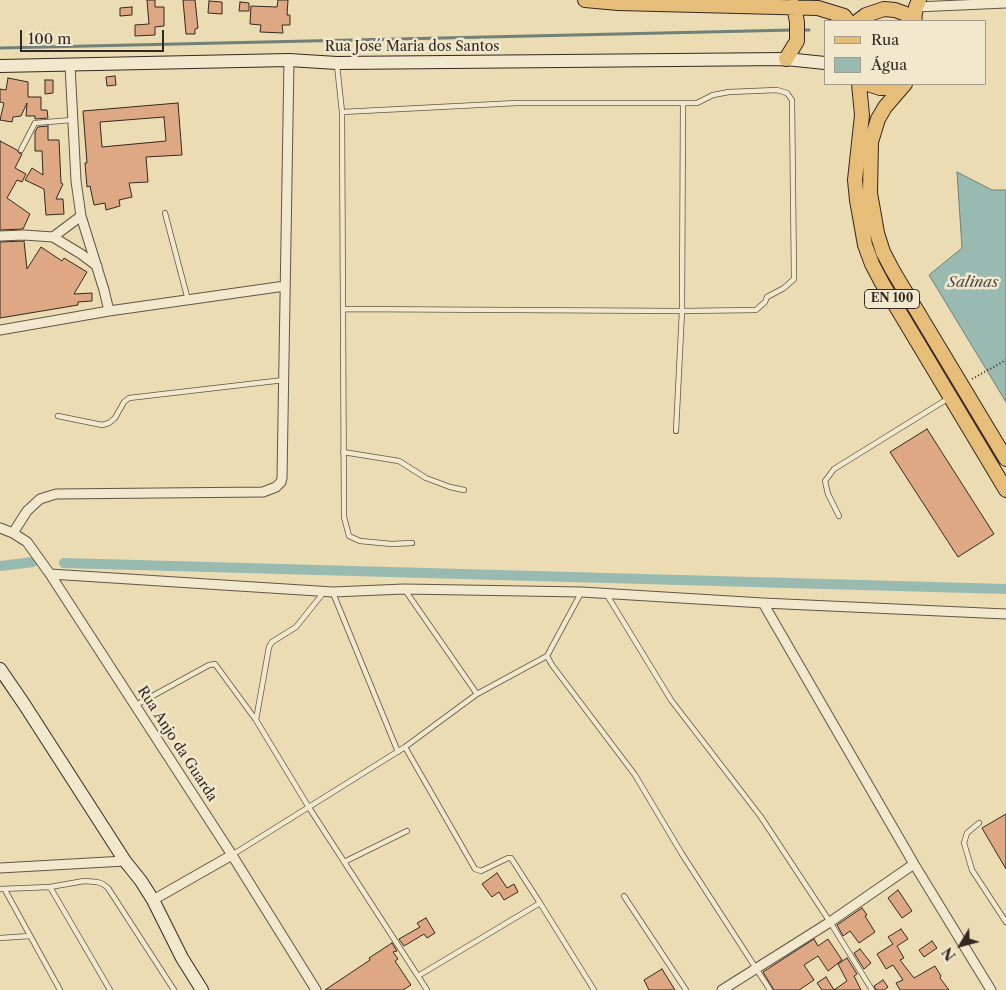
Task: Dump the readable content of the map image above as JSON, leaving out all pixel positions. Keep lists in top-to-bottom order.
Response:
{
  "streets": {
    "main road": ["EN 100"],
    "street": ["Rua José Maria dos Santos", "Rua Anjo da Guarda"]
  },
  "water": ["Salinas"],
  "legend": ["Rua", "Água"],
  "scale_bar": "100 m",
  "north": "bottom left"
}
